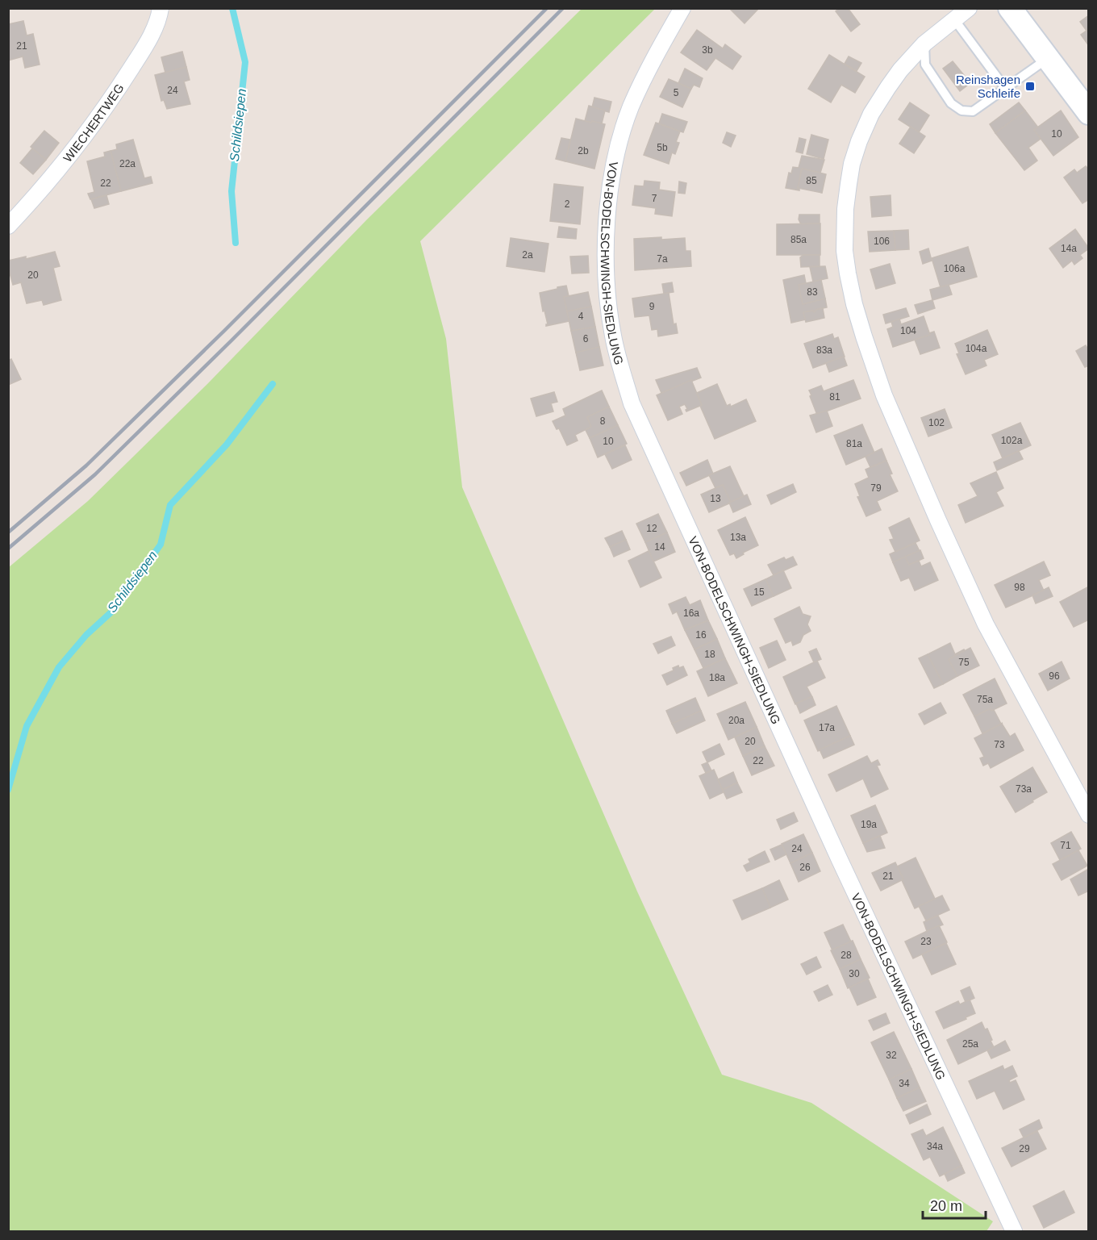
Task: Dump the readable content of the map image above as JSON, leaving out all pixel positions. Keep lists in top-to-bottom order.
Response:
{
  "streets": {
    "street": ["WIECHERTWEG", "VON-BODELSCHWINGH-SIEDLUNG"]
  },
  "water": ["Schildsiepen"],
  "places": {
    "transit": ["Reinshagen Schleife"]
  },
  "house_numbers": [
    "21",
    "3b",
    "24",
    "5",
    "10",
    "5b",
    "2b",
    "22a",
    "85",
    "22",
    "7",
    "2",
    "85a",
    "106",
    "14a",
    "2a",
    "7a",
    "106a",
    "20",
    "83",
    "9",
    "4",
    "104",
    "6",
    "104a",
    "83a",
    "81",
    "8",
    "102",
    "102a",
    "10",
    "81a",
    "79",
    "13",
    "12",
    "13a",
    "14",
    "98",
    "15",
    "16a",
    "16",
    "18",
    "75",
    "96",
    "18a",
    "75a",
    "20a",
    "17a",
    "20",
    "73",
    "22",
    "73a",
    "19a",
    "71",
    "24",
    "26",
    "21",
    "23",
    "28",
    "30",
    "25a",
    "32",
    "34",
    "34a",
    "29"
  ],
  "scale_bar": "20 m"
}
